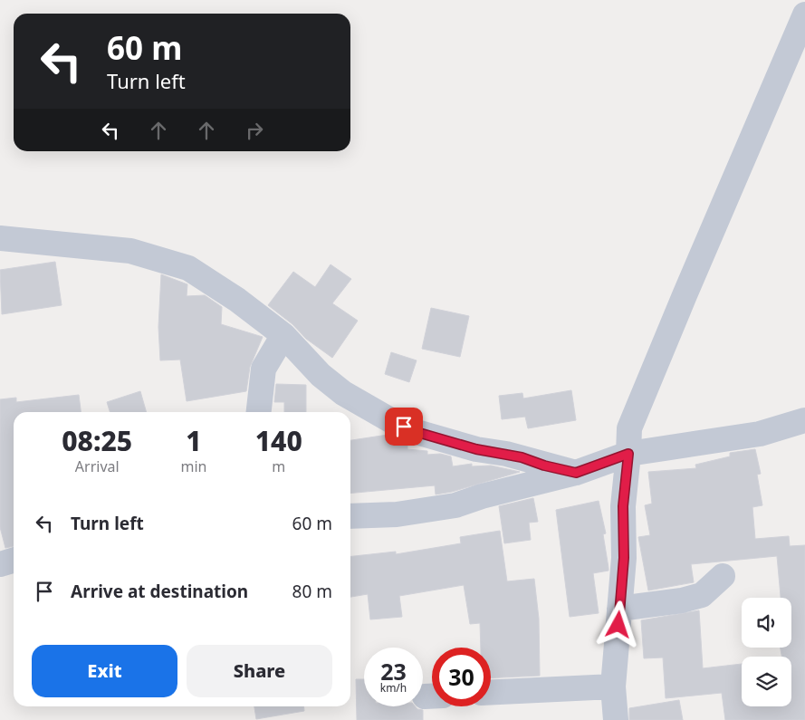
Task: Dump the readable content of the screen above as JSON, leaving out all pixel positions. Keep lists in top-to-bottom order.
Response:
{
  "page": {
    "turn": ["60 m", "Turn left"],
    "eta": [
      "08:25",
      "Arrival",
      "1",
      "min",
      "140",
      "m"
    ],
    "list": [
      {
        "name": "Turn left",
        "value": "60 m"
      },
      {
        "name": "Arrive at destination",
        "value": "80 m"
      }
    ],
    "buttons": ["Exit", "Share"],
    "speed": "23 km/h",
    "limit": "30"
  }
}
